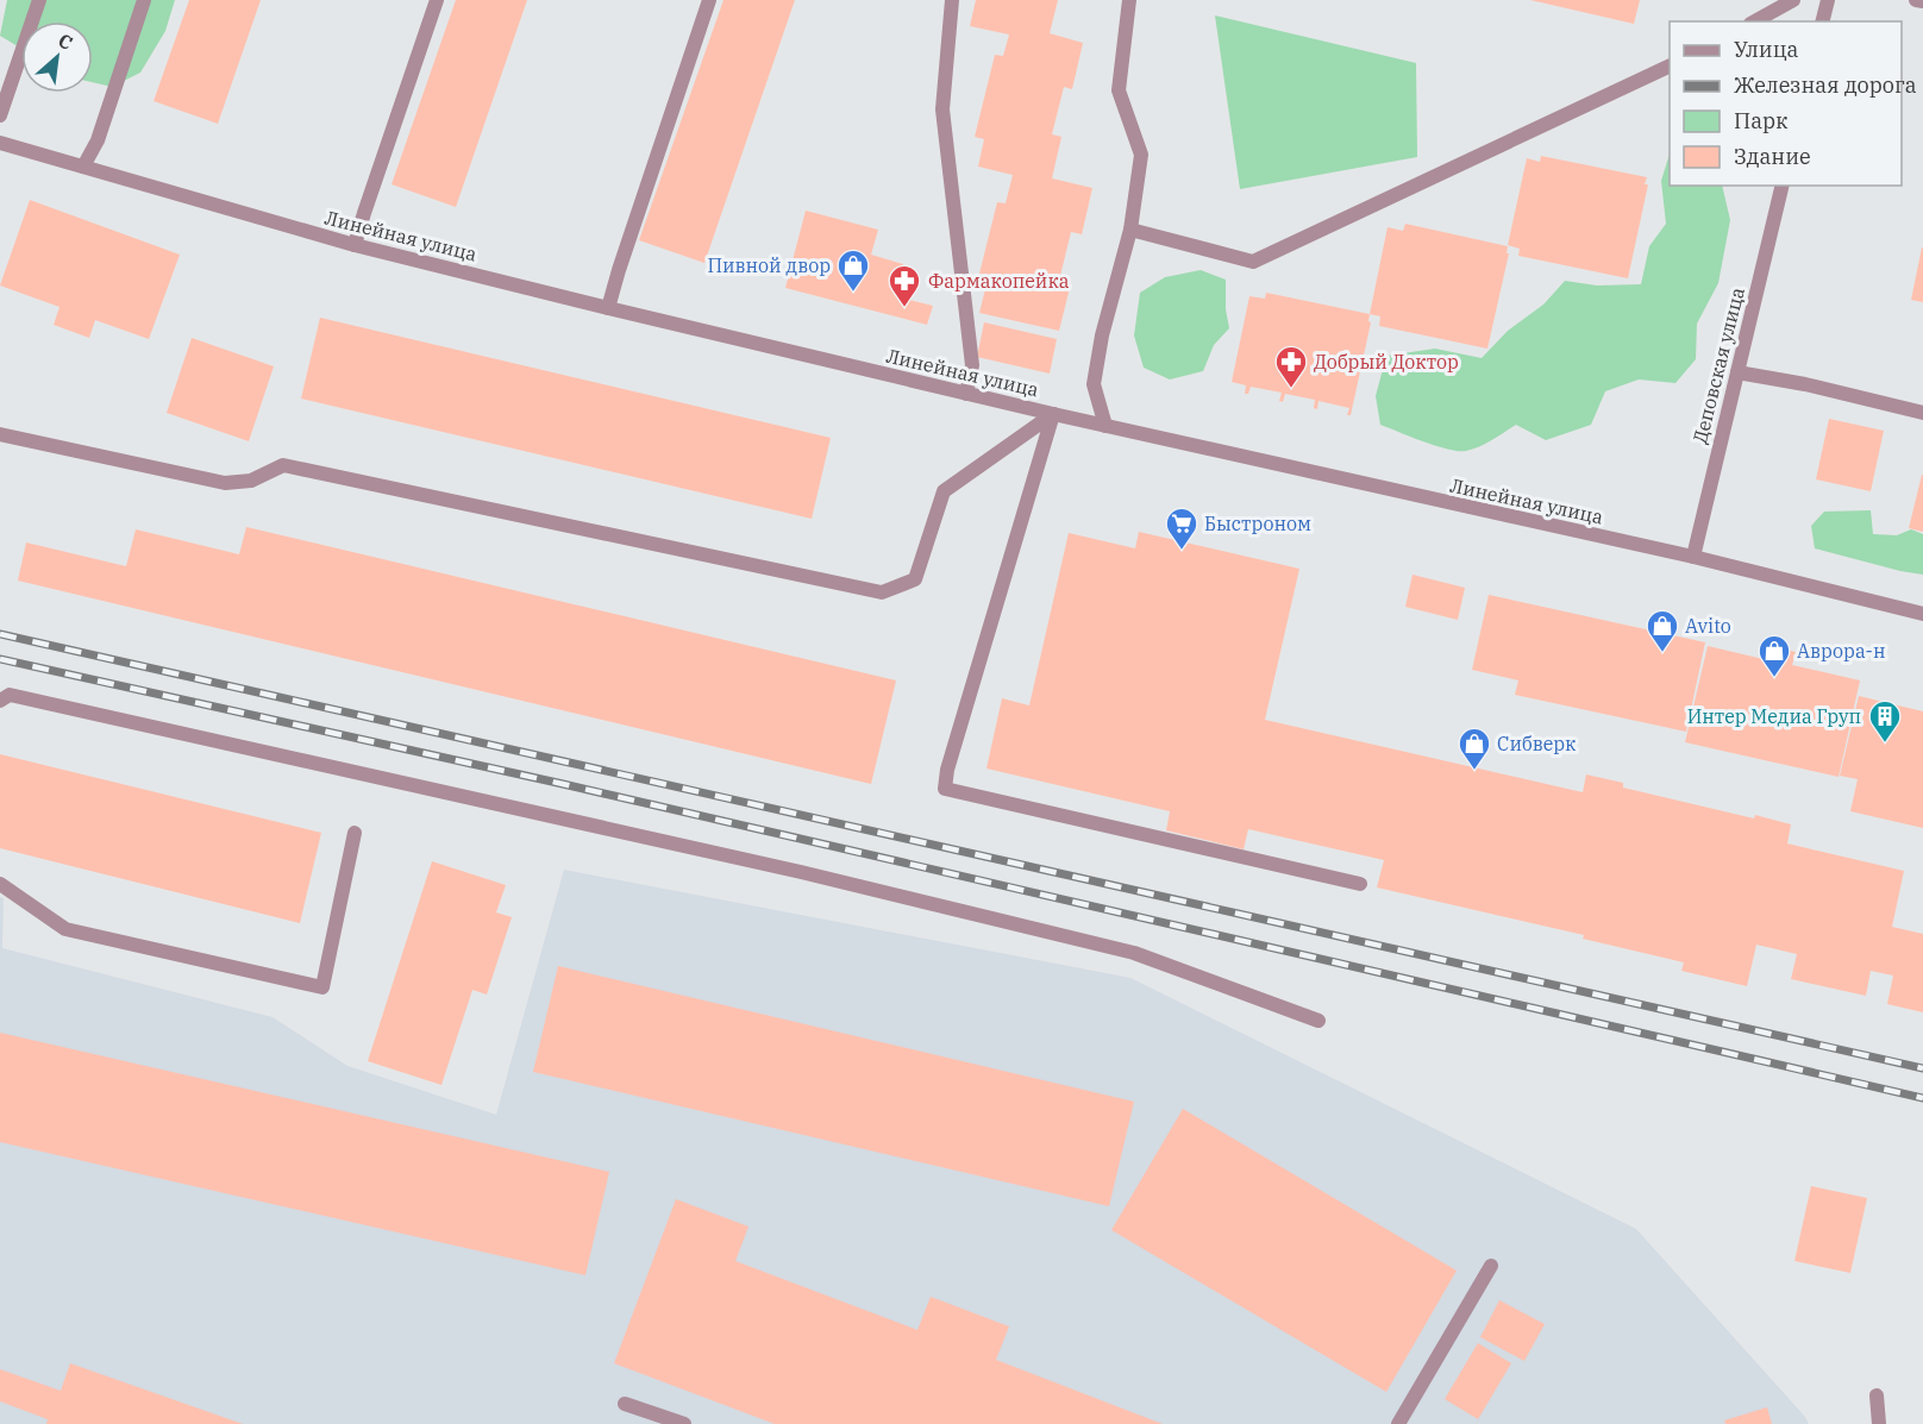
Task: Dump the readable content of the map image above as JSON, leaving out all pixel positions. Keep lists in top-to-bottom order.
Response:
{
  "streets": {
    "street": ["Линейная улица", "Деповская улица"]
  },
  "crossings": [
    ["Линейная улица", "Деповская улица"]
  ],
  "places": {
    "shop": [
      "Пивной двор",
      "Avito",
      "Аврора-н",
      "Сибверк"
    ],
    "pharmacy": ["Фармакопейка", "Добрый Доктор"],
    "supermarket": ["Быстроном"],
    "building": ["Интер Медиа Груп"]
  },
  "legend": [
    "Улица",
    "Железная дорога",
    "Парк",
    "Здание"
  ],
  "north": "top right"
}
